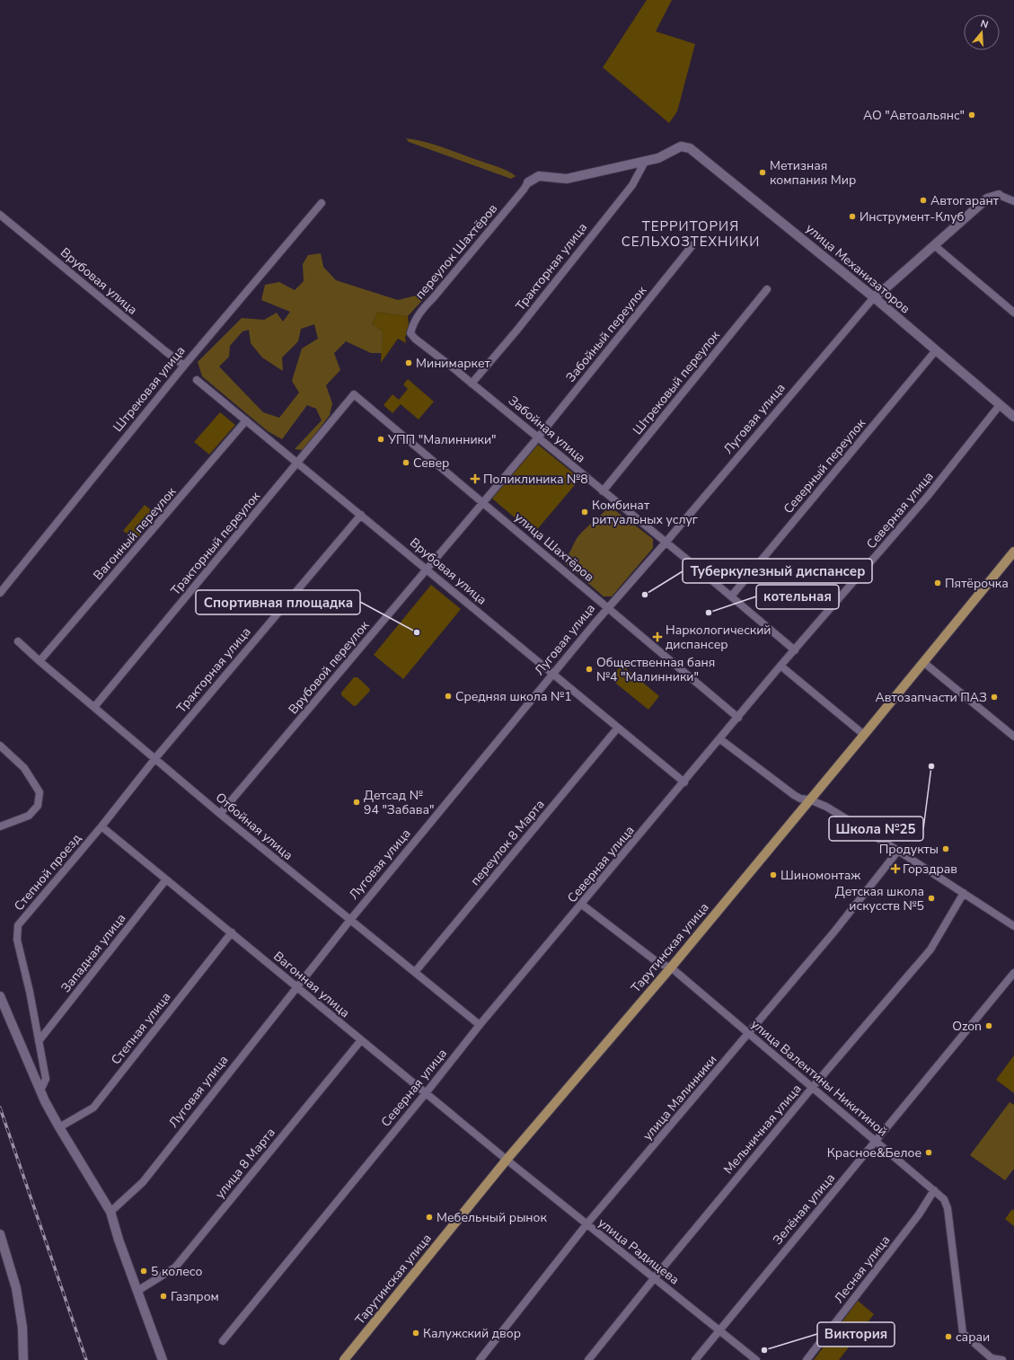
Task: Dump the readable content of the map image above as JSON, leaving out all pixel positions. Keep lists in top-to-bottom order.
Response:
{
  "streets": {
    "main road": ["Тарутинская улица"],
    "street": [
      "переулок Шахтёров",
      "Тракторная улица",
      "улица Механизаторов",
      "Врубовая улица",
      "Забойный переулок",
      "Штрековый переулок",
      "Штрековая улица",
      "Луговая улица",
      "Забойная улица",
      "Северный переулок",
      "Северная улица",
      "Вагонный переулок",
      "Тракторный переулок",
      "улица Шахтёров",
      "Врубовой переулок",
      "Отбойная улица",
      "переулок 8 Марта",
      "Степной проезд",
      "Западная улица",
      "Вагонная улица",
      "Степная улица",
      "улица Валентины Никитиной",
      "улица Малинники",
      "Мельничная улица",
      "улица 8 Марта",
      "Зелёная улица",
      "улица Радищева",
      "Лесная улица"
    ]
  },
  "crossings": [
    ["переулок Шахтёров", "Забойная улица"],
    ["Тракторная улица", "улица Механизаторов"],
    ["Тракторная улица", "Врубовая улица"],
    ["Тракторная улица", "Забойная улица"],
    ["Тракторная улица", "Отбойная улица"],
    ["Тракторная улица", "Степной проезд"],
    ["Тракторная улица", "Вагонная улица"],
    ["улица Механизаторов", "Луговая улица"],
    ["улица Механизаторов", "Северный переулок"],
    ["улица Механизаторов", "Северная улица"],
    ["Врубовая улица", "Штрековая улица"],
    ["Врубовая улица", "Луговая улица"],
    ["Врубовая улица", "Северная улица"],
    ["Врубовая улица", "Вагонный переулок"],
    ["Врубовая улица", "Тракторный переулок"],
    ["Врубовая улица", "Врубовой переулок"],
    ["Врубовая улица", "переулок 8 Марта"],
    ["Забойный переулок", "Забойная улица"],
    ["Забойный переулок", "Врубовой переулок"],
    ["Штрековый переулок", "Забойная улица"],
    ["Луговая улица", "Забойная улица"],
    ["Луговая улица", "улица Шахтёров"],
    ["Луговая улица", "Отбойная улица"],
    ["Луговая улица", "Вагонная улица"],
    ["Забойная улица", "Северный переулок"],
    ["Забойная улица", "Северная улица"],
    ["Забойная улица", "Врубовой переулок"],
    ["Северная улица", "улица Шахтёров"],
    ["Северная улица", "Отбойная улица"],
    ["Северная улица", "Вагонная улица"],
    ["Северная улица", "улица Валентины Никитиной"],
    ["Вагонный переулок", "Отбойная улица"],
    ["Тракторный переулок", "улица Шахтёров"],
    ["Тракторный переулок", "Отбойная улица"],
    ["улица Шахтёров", "Врубовой переулок"],
    ["Врубовой переулок", "Отбойная улица"],
    ["Отбойная улица", "переулок 8 Марта"],
    ["Степной проезд", "Западная улица"],
    ["Степной проезд", "Вагонная улица"],
    ["Тарутинская улица", "Вагонная улица"],
    ["Тарутинская улица", "улица Валентины Никитиной"],
    ["Тарутинская улица", "улица Радищева"],
    ["Западная улица", "Вагонная улица"],
    ["Вагонная улица", "Степная улица"],
    ["Вагонная улица", "улица 8 Марта"],
    ["Вагонная улица", "улица Радищева"],
    ["улица Валентины Никитиной", "улица Малинники"],
    ["улица Валентины Никитиной", "Мельничная улица"],
    ["улица Валентины Никитиной", "Зелёная улица"],
    ["улица Валентины Никитиной", "Лесная улица"],
    ["улица Малинники", "улица Радищева"],
    ["Мельничная улица", "улица Радищева"],
    ["Зелёная улица", "улица Радищева"]
  ],
  "districts": ["ТЕРРИТОРИЯ СЕЛЬХОЗТЕХНИКИ"],
  "places": {
    "other": [
      "АО \"Автоальянс\"",
      "Метизная компания Мир",
      "Автогарант",
      "Инструмент-Клуб",
      "Минимаркет",
      "УПП \"Малинники\"",
      "Север",
      "Комбинат ритуальных услуг",
      "Пятёрочка",
      "Туберкулезный диспансер",
      "котельная",
      "Спортивная площадка",
      "Общественная баня №4 \"Малинники\"",
      "Средняя школа №1",
      "Автозапчасти ПАЗ",
      "Школа №25",
      "Детсад № 94 \"Забава\"",
      "Продукты",
      "Шиномонтаж",
      "Детская школа искусств №5",
      "Ozon",
      "Красное&Белое",
      "Мебельный рынок",
      "5 колесо",
      "Газпром",
      "Калужский двор",
      "сараи",
      "Виктория"
    ],
    "health": ["Поликлиника №8", "Наркологический диспансер", "Горздрав"]
  },
  "north": "top"
}
